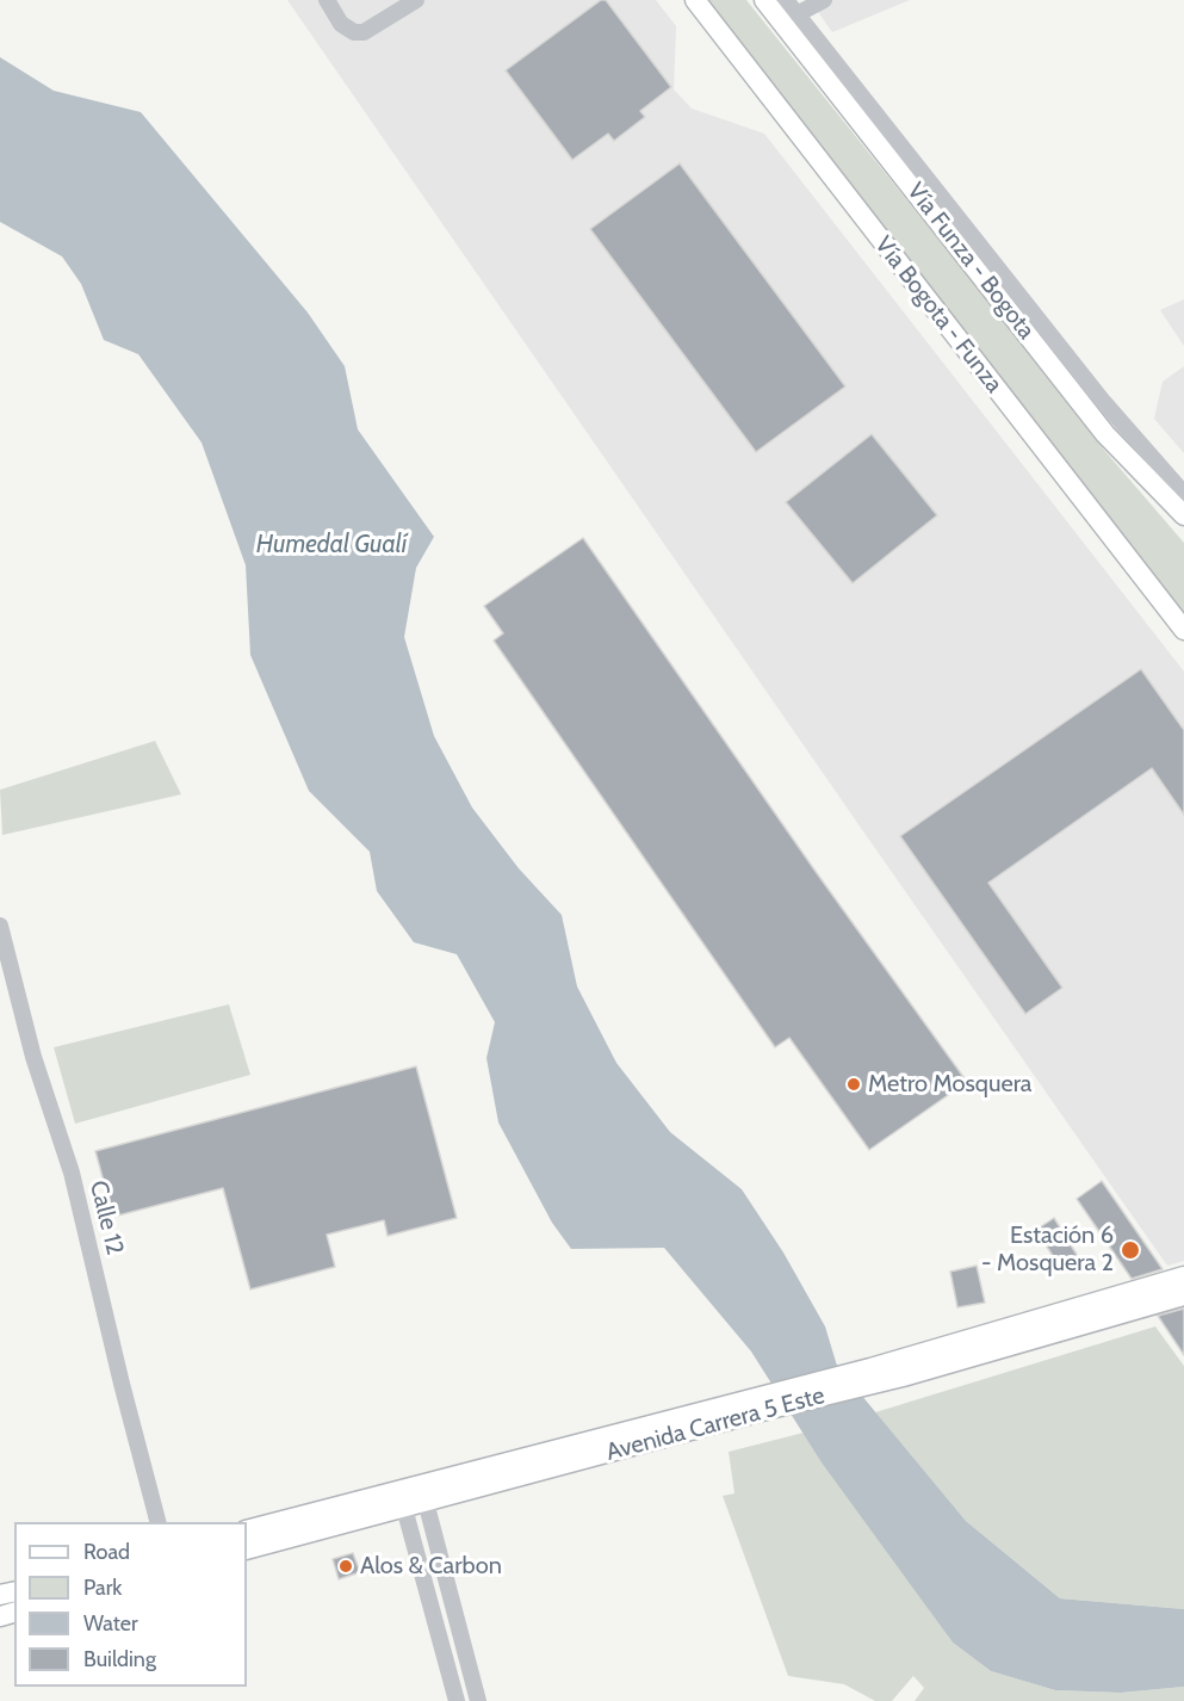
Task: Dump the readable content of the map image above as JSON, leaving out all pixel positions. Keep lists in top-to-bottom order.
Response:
{
  "streets": {
    "main road": ["Vía Funza - Bogota", "Vía Bogota - Funza", "Avenida Carrera 5 Este"],
    "street": ["Calle 12"]
  },
  "water": ["Humedal Gualí"],
  "places": ["Metro Mosquera", "Estación 6 - Mosquera 2", "Alos & Carbon"],
  "legend": [
    "Road",
    "Park",
    "Water",
    "Building"
  ]
}
